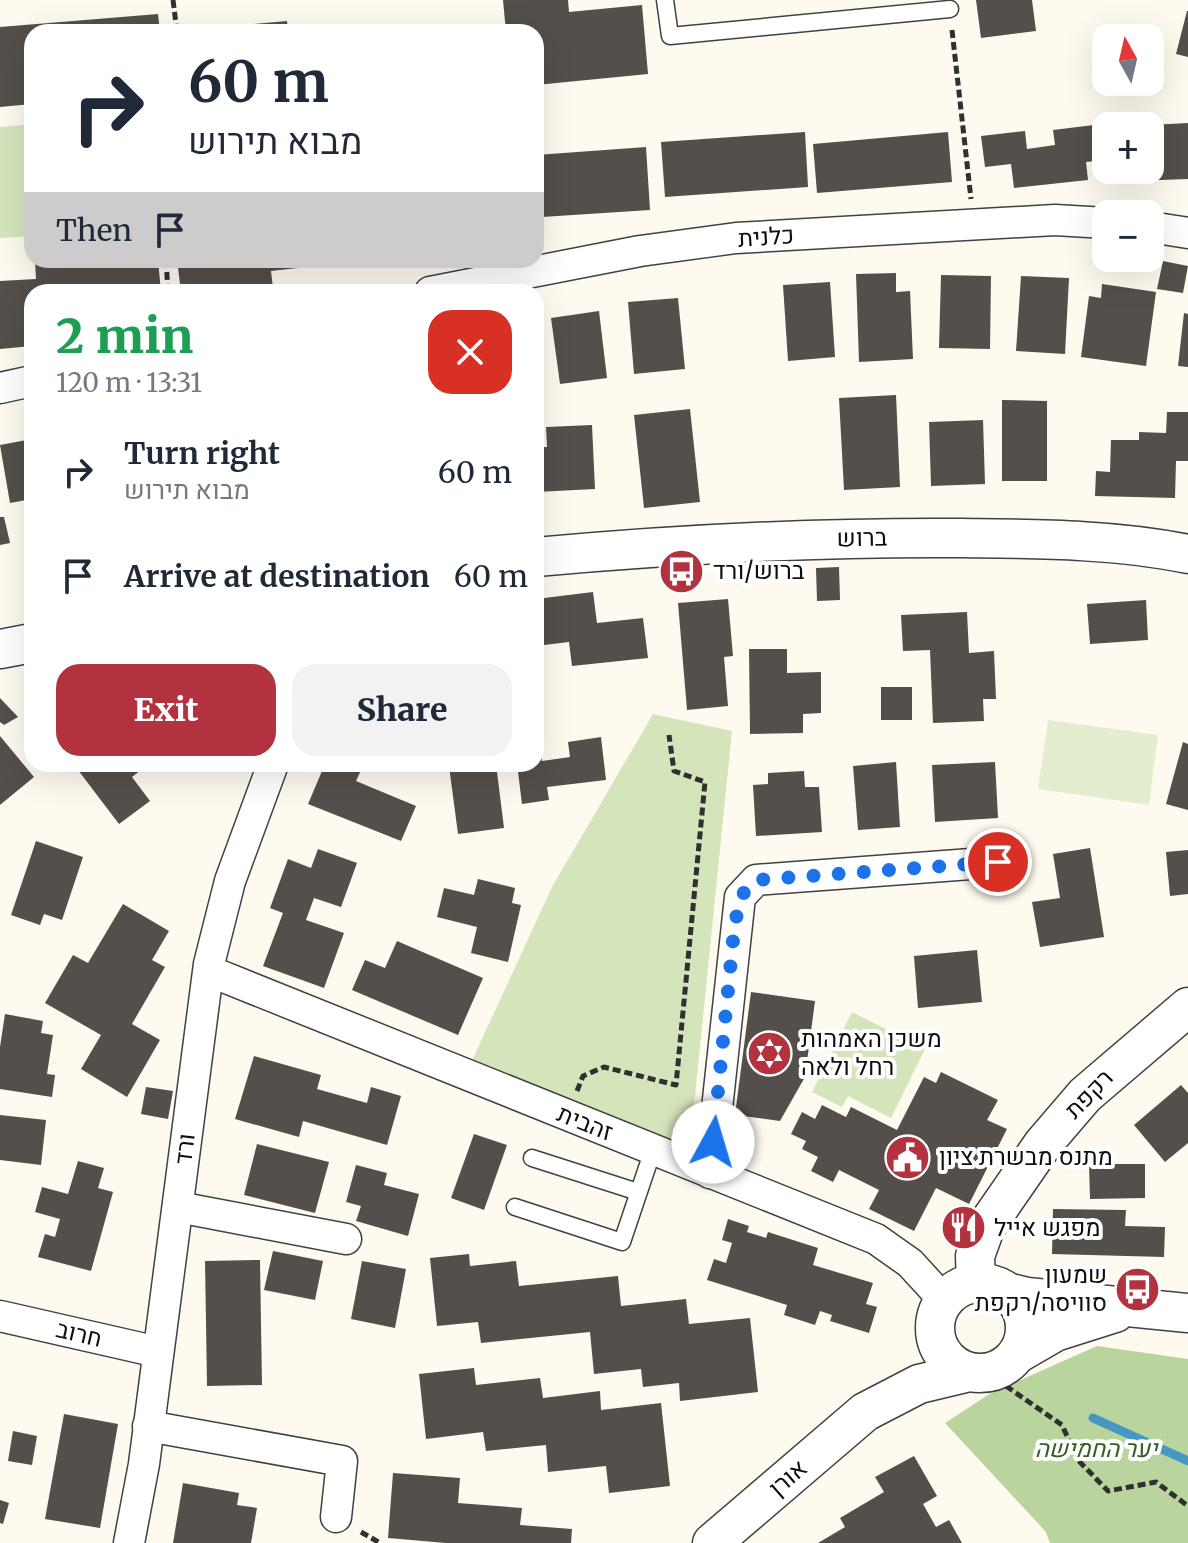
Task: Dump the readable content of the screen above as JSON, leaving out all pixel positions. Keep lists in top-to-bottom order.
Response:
{
  "streets": {
    "street": [
      "כלנית",
      "ברוש",
      "רקפת",
      "זהבית",
      "ורד",
      "חרוב",
      "אורן"
    ]
  },
  "crossings": [
    ["רקפת", "זהבית"],
    ["רקפת", "אורן"],
    ["זהבית", "ורד"],
    ["זהבית", "אורן"],
    ["ורד", "חרוב"]
  ],
  "parks": ["יער החמישה"],
  "places": {
    "bus stop": ["ברוש/ורד", "שמעון סוויסה/רקפת"],
    "synagogue": ["משכן האמהות רחל ולאה"],
    "public building": ["מתנס מבשרת ציון"],
    "restaurant": ["מפגש אייל"]
  },
  "north": "top",
  "page": {
    "map_buttons": ["+", "−"],
    "turn": ["60 m", "מבוא תירוש"],
    "then": "Then",
    "heading": ["2 min", "120 m · 13:31"],
    "list": [
      {
        "name": "Turn right",
        "note": "מבוא תירוש",
        "value": "60 m"
      },
      {
        "name": "Arrive at destination",
        "value": "60 m"
      }
    ],
    "buttons": ["Exit", "Share"]
  }
}
